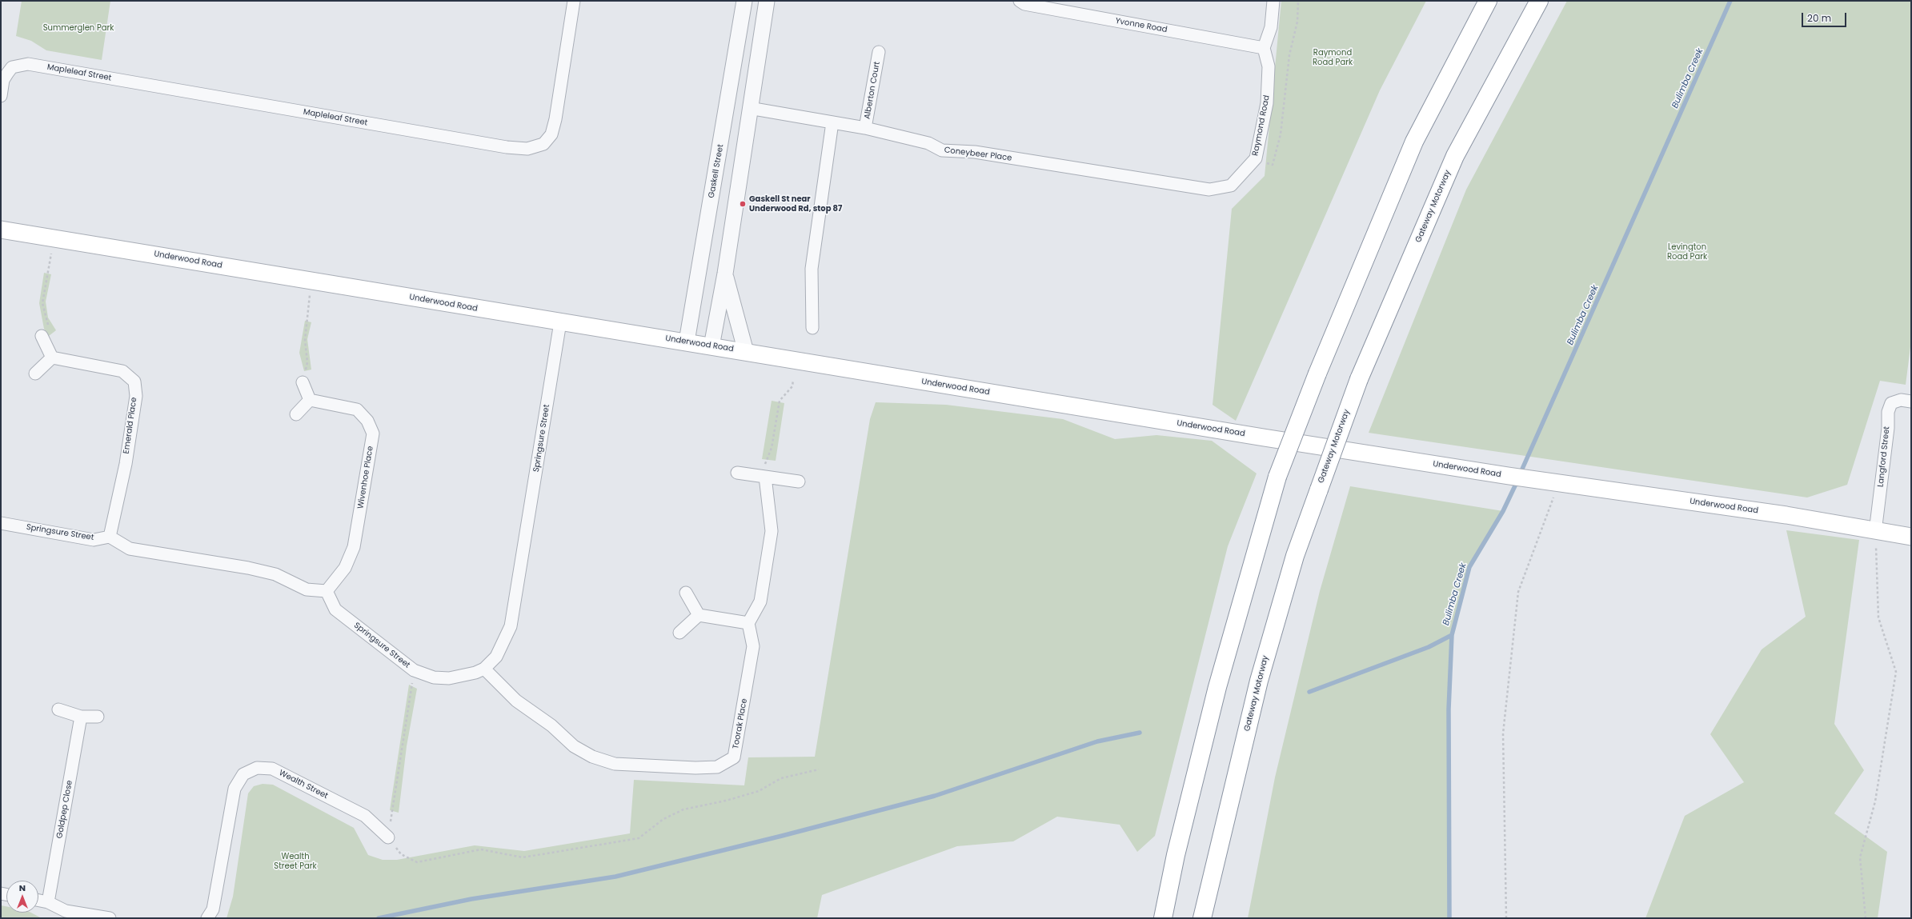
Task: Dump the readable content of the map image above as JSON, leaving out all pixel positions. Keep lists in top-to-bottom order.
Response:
{
  "streets": {
    "highway": ["Gateway Motorway"],
    "main road": ["Underwood Road"],
    "street": [
      "Yvonne Road",
      "Mapleleaf Street",
      "Alberton Court",
      "Raymond Road",
      "Coneybeer Place",
      "Gaskell Street",
      "Emerald Place",
      "Springsure Street",
      "Langford Street",
      "Wivenhoe Place",
      "Toorak Place",
      "Wealth Street",
      "Goldpep Close"
    ]
  },
  "crossings": [
    ["Yvonne Road", "Raymond Road"],
    ["Alberton Court", "Coneybeer Place"],
    ["Raymond Road", "Coneybeer Place"],
    ["Coneybeer Place", "Gaskell Street"],
    ["Gaskell Street", "Underwood Road"],
    ["Underwood Road", "Springsure Street"],
    ["Underwood Road", "Langford Street"],
    ["Emerald Place", "Springsure Street"],
    ["Springsure Street", "Wivenhoe Place"],
    ["Springsure Street", "Toorak Place"]
  ],
  "water": ["Bulimba Creek"],
  "parks": [
    "Summerglen Park",
    "Raymond Road Park",
    "Levington Road Park",
    "Wealth Street Park"
  ],
  "places": ["Gaskell St near Underwood Rd, stop 87"],
  "scale_bar": "20 m",
  "north": "top"
}
